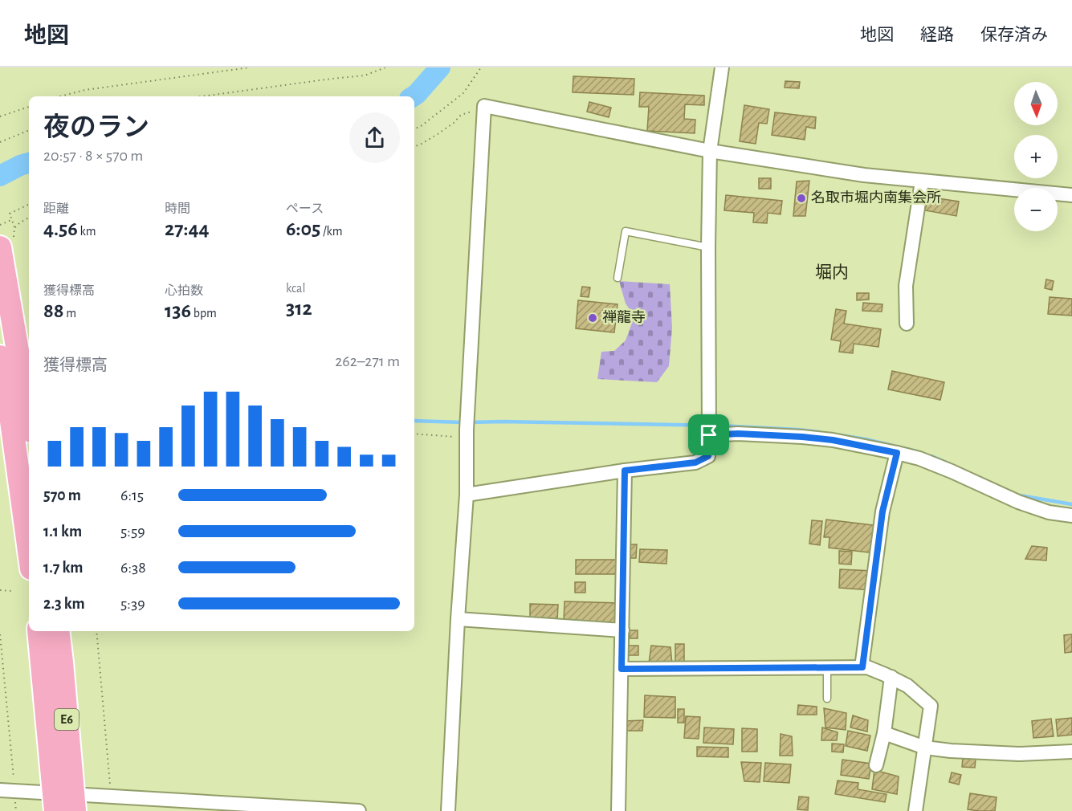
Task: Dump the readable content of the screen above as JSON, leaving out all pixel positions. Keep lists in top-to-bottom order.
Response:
{
  "streets": {
    "highway": ["E6"]
  },
  "districts": ["堀内"],
  "places": ["名取市堀内南集会所", "禅龍寺"],
  "north": "bottom",
  "page": {
    "header": "地図",
    "nav": ["地図", "経路", "保存済み"],
    "map_buttons": ["+", "−"],
    "heading": ["夜のラン", "20:57 · 8 × 570 m"],
    "stats": [
      ["距離", "4.56 km"],
      ["時間", "27:44"],
      ["ペース", "6:05 /km"],
      ["獲得標高", "88 m"],
      ["心拍数", "136 bpm"],
      ["kcal", "312"]
    ],
    "chart": ["獲得標高", "262–271 m"],
    "list": [
      {
        "name": "570 m",
        "note": "6:15"
      },
      {
        "name": "1.1 km",
        "note": "5:59"
      },
      {
        "name": "1.7 km",
        "note": "6:38"
      },
      {
        "name": "2.3 km",
        "note": "5:39"
      }
    ]
  }
}
